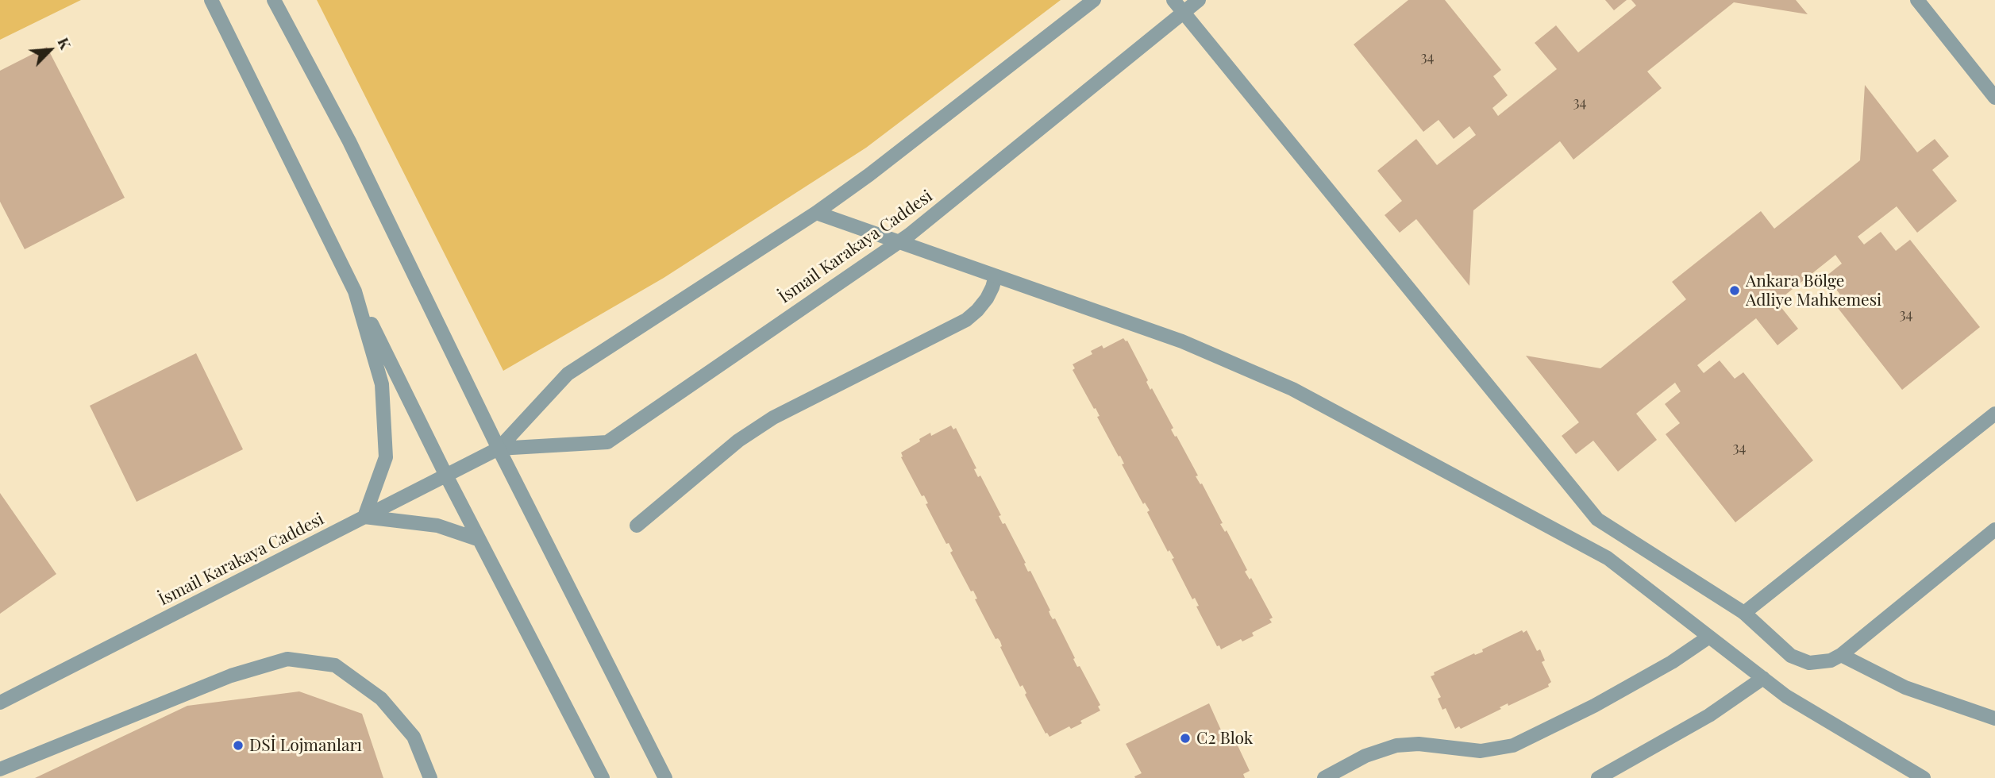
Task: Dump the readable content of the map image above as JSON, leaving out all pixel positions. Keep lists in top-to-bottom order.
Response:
{
  "streets": {
    "street": ["İsmail Karakaya Caddesi"]
  },
  "places": ["Ankara Bölge Adliye Mahkemesi", "C2 Blok", "DSİ Lojmanları"],
  "house_numbers": [
    "34",
    "34",
    "34",
    "34"
  ],
  "north": "top right"
}
